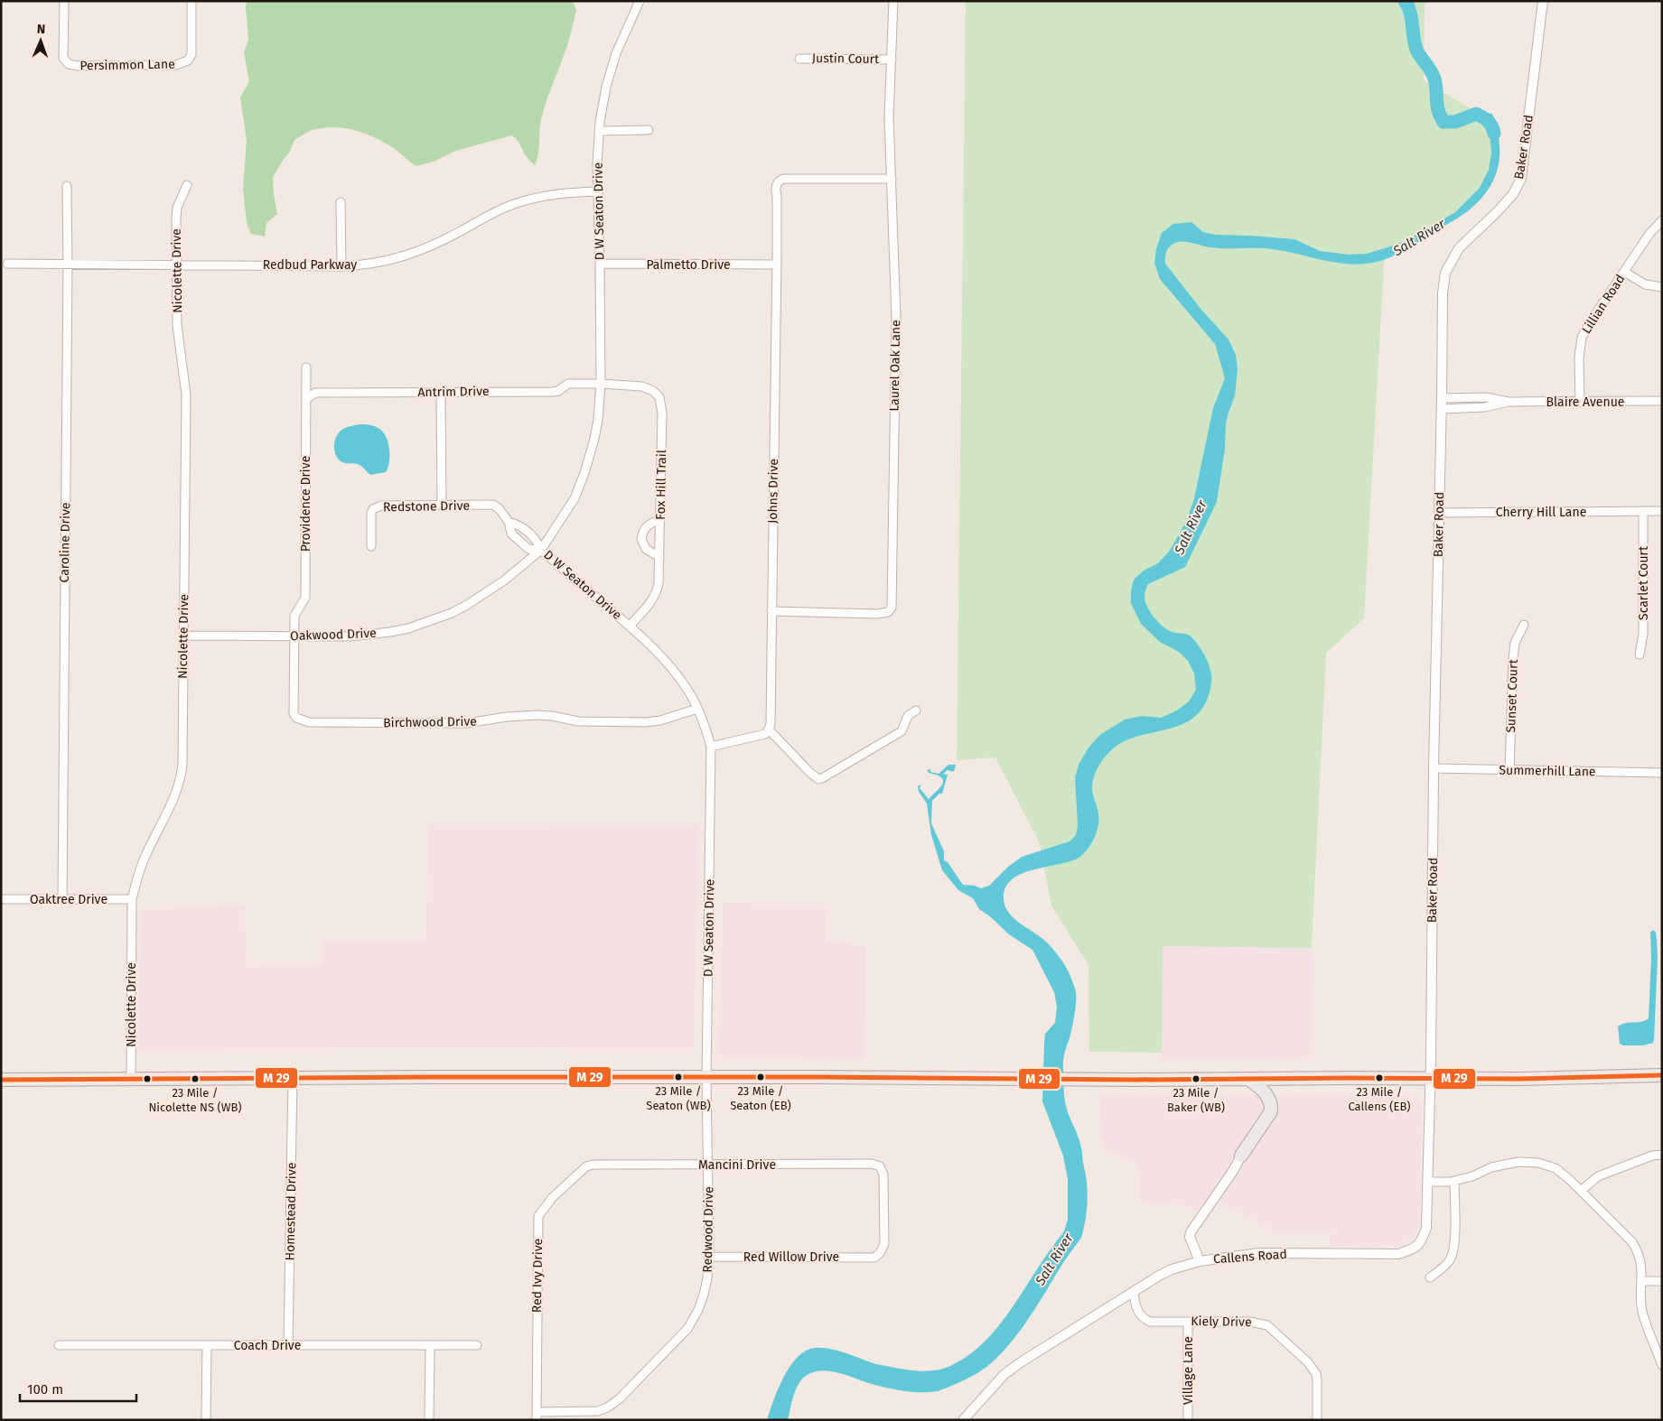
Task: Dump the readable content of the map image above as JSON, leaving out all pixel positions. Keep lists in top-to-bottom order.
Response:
{
  "streets": {
    "street": [
      "Justin Court",
      "Persimmon Lane",
      "Baker Road",
      "D W Seaton Drive",
      "Redbud Parkway",
      "Palmetto Drive",
      "Nicolette Drive",
      "Lillian Road",
      "Laurel Oak Lane",
      "Antrim Drive",
      "Blaire Avenue",
      "Fox Hill Trail",
      "Johns Drive",
      "Providence Drive",
      "Redstone Drive",
      "Cherry Hill Lane",
      "Caroline Drive",
      "Scarlet Court",
      "Oakwood Drive",
      "Sunset Court",
      "Birchwood Drive",
      "Summerhill Lane",
      "Oaktree Drive",
      "Mancini Drive",
      "Homestead Drive",
      "Redwood Drive",
      "Red Willow Drive",
      "Callens Road",
      "Red Ivy Drive",
      "Kiely Drive",
      "Coach Drive",
      "Village Lane"
    ]
  },
  "crossings": [
    ["Justin Court", "Laurel Oak Lane"],
    ["Baker Road", "Blaire Avenue"],
    ["Baker Road", "Cherry Hill Lane"],
    ["Baker Road", "Summerhill Lane"],
    ["Baker Road", "Callens Road"],
    ["D W Seaton Drive", "Redbud Parkway"],
    ["D W Seaton Drive", "Palmetto Drive"],
    ["D W Seaton Drive", "Antrim Drive"],
    ["D W Seaton Drive", "Fox Hill Trail"],
    ["D W Seaton Drive", "Redstone Drive"],
    ["D W Seaton Drive", "Oakwood Drive"],
    ["D W Seaton Drive", "Birchwood Drive"],
    ["D W Seaton Drive", "Redwood Drive"],
    ["Redbud Parkway", "Nicolette Drive"],
    ["Redbud Parkway", "Caroline Drive"],
    ["Palmetto Drive", "Johns Drive"],
    ["Nicolette Drive", "Oakwood Drive"],
    ["Nicolette Drive", "Oaktree Drive"],
    ["Lillian Road", "Blaire Avenue"],
    ["Laurel Oak Lane", "Johns Drive"],
    ["Antrim Drive", "Fox Hill Trail"],
    ["Antrim Drive", "Providence Drive"],
    ["Providence Drive", "Oakwood Drive"],
    ["Providence Drive", "Birchwood Drive"],
    ["Redstone Drive", "Oakwood Drive"],
    ["Cherry Hill Lane", "Scarlet Court"],
    ["Caroline Drive", "Oaktree Drive"],
    ["Oakwood Drive", "Birchwood Drive"],
    ["Sunset Court", "Summerhill Lane"],
    ["Mancini Drive", "Redwood Drive"],
    ["Mancini Drive", "Red Willow Drive"],
    ["Mancini Drive", "Red Ivy Drive"],
    ["Homestead Drive", "Coach Drive"],
    ["Redwood Drive", "Red Willow Drive"],
    ["Redwood Drive", "Red Ivy Drive"],
    ["Callens Road", "Kiely Drive"],
    ["Kiely Drive", "Village Lane"]
  ],
  "water": ["Salt River"],
  "places": [
    "23 Mile / Seaton (WB)",
    "23 Mile / Seaton (EB)",
    "23 Mile / Callens (EB)",
    "23 Mile / Nicolette NS (WB)",
    "23 Mile / Baker (WB)"
  ],
  "scale_bar": "100 m",
  "north": "top"
}
